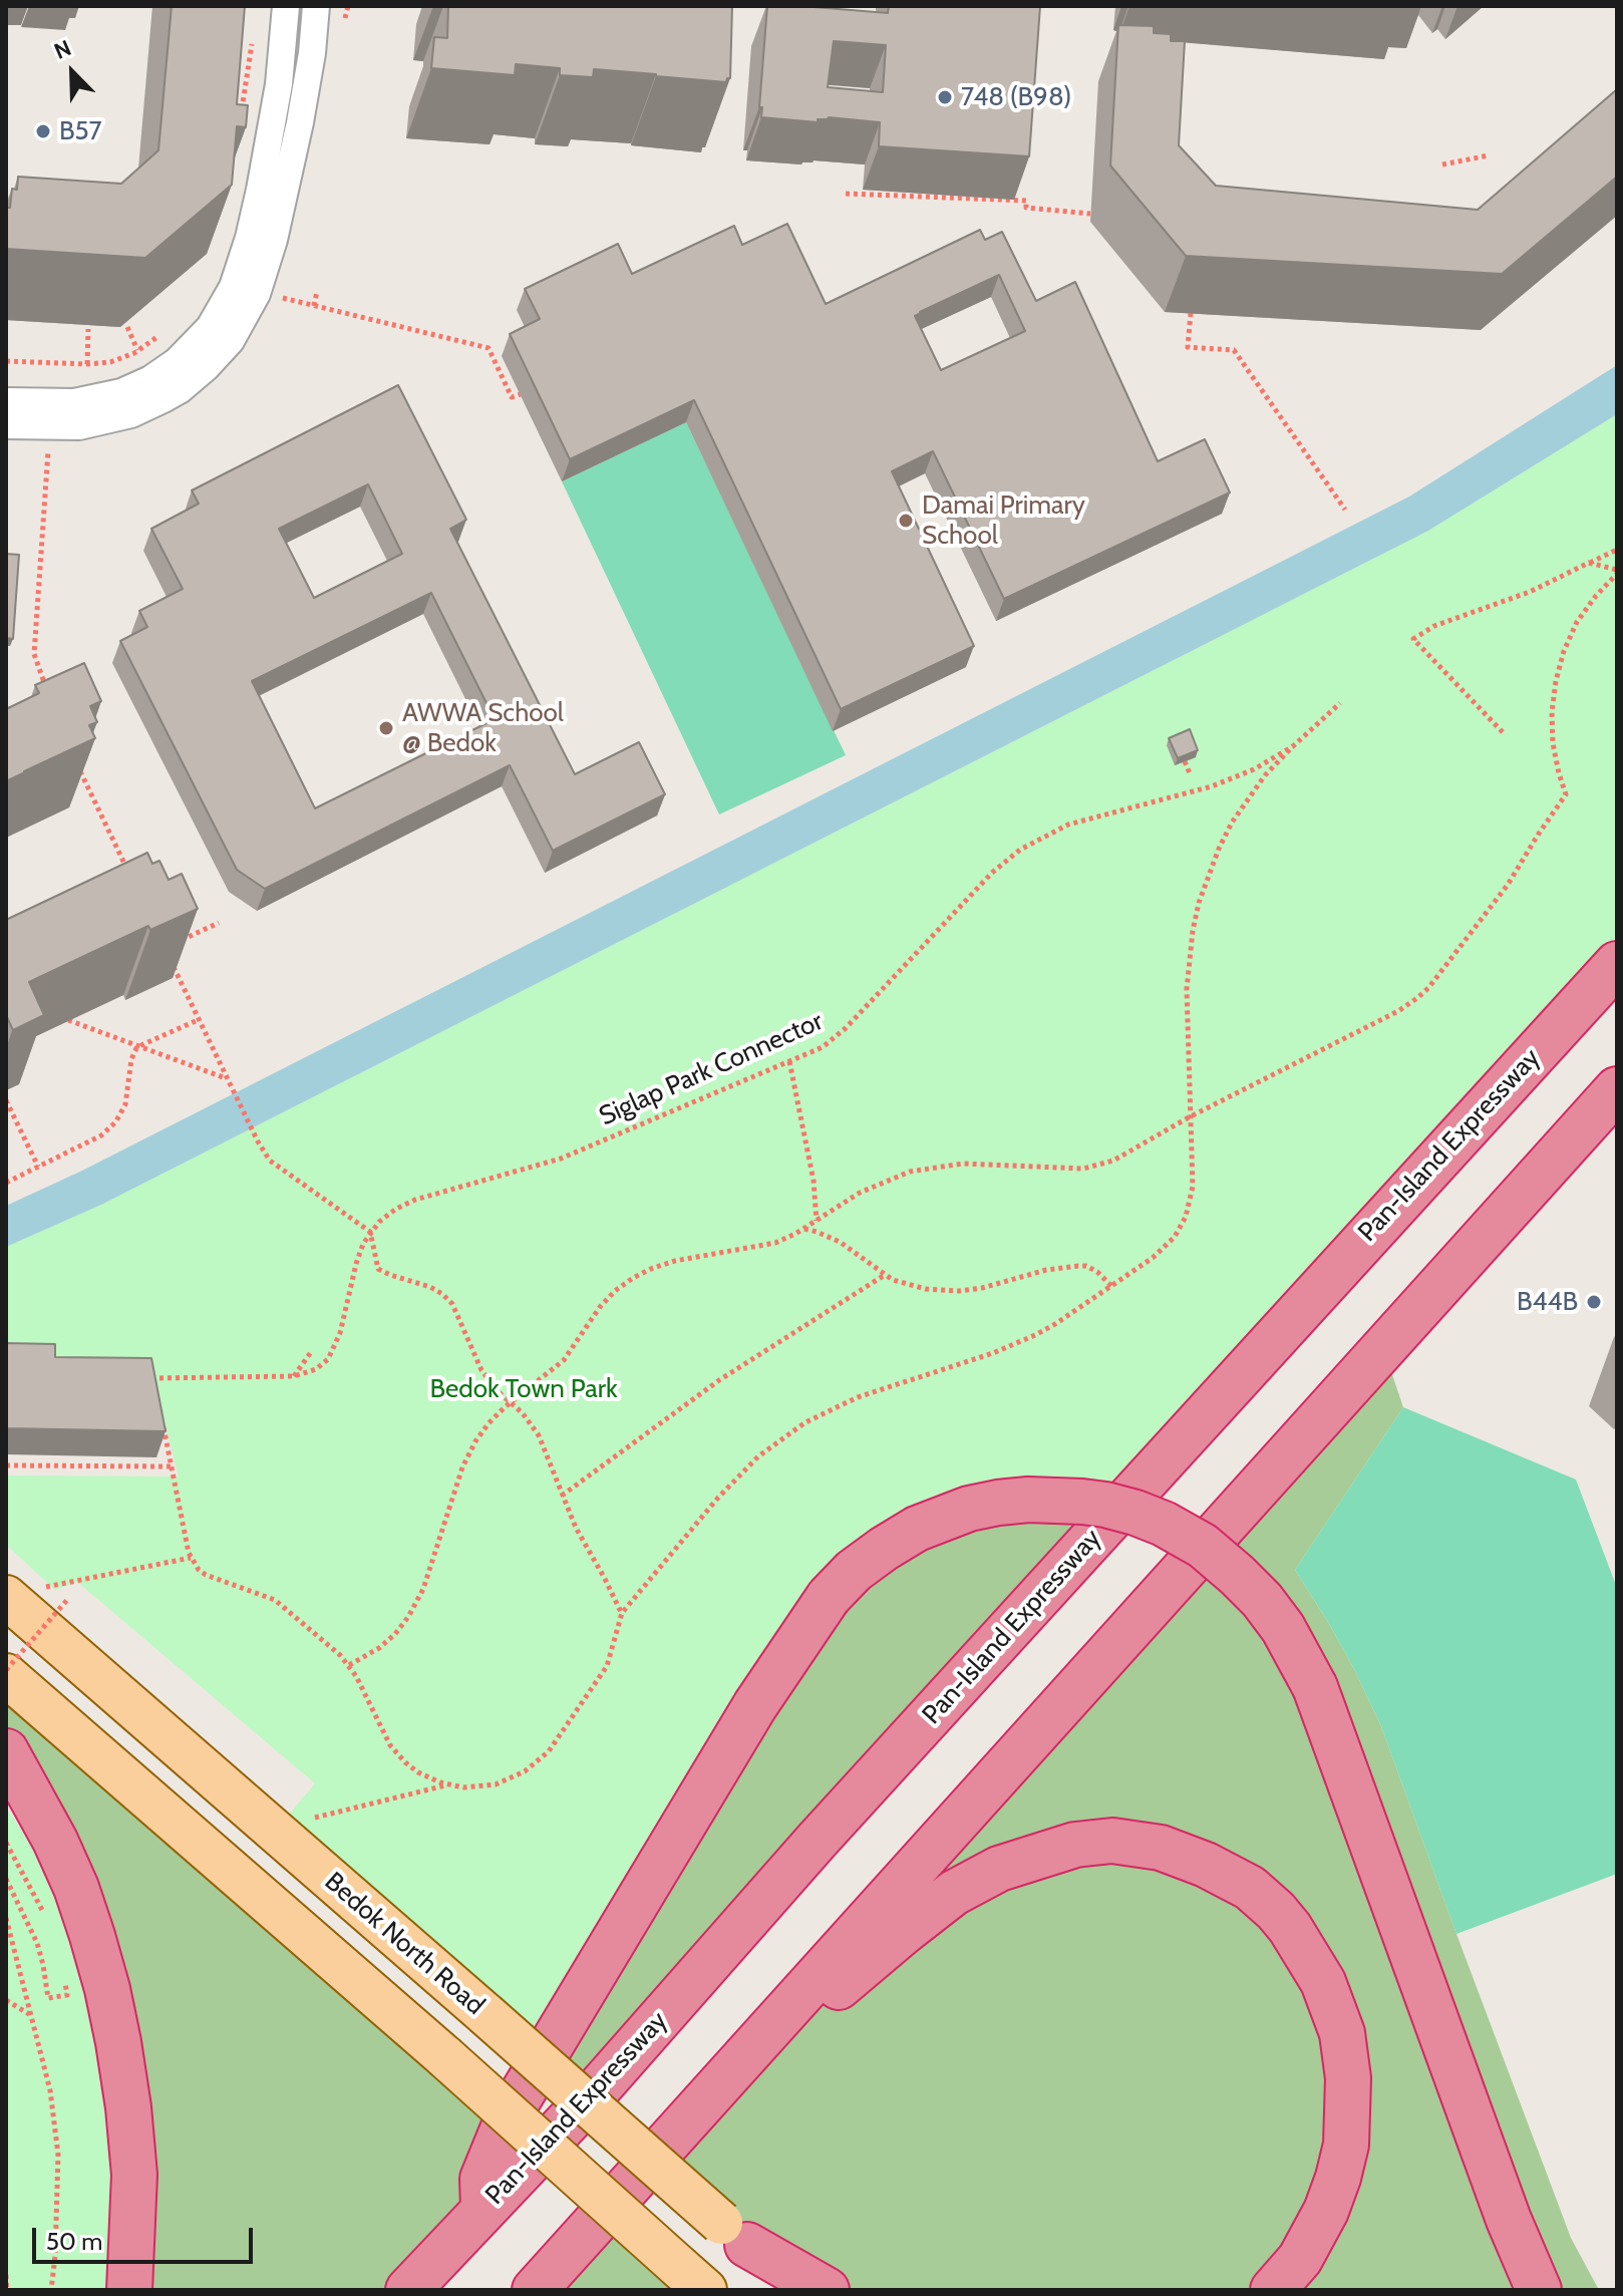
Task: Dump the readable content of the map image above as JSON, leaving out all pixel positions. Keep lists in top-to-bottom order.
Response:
{
  "streets": {
    "highway": ["Pan-Island Expressway"],
    "main road": ["Bedok North Road"],
    "path": ["Siglap Park Connector"]
  },
  "parks": ["Bedok Town Park"],
  "places": [
    "748 (B98)",
    "B57",
    "Damai Primary School",
    "AWWA School @ Bedok",
    "B44B"
  ],
  "scale_bar": "50 m",
  "north": "top left"
}
